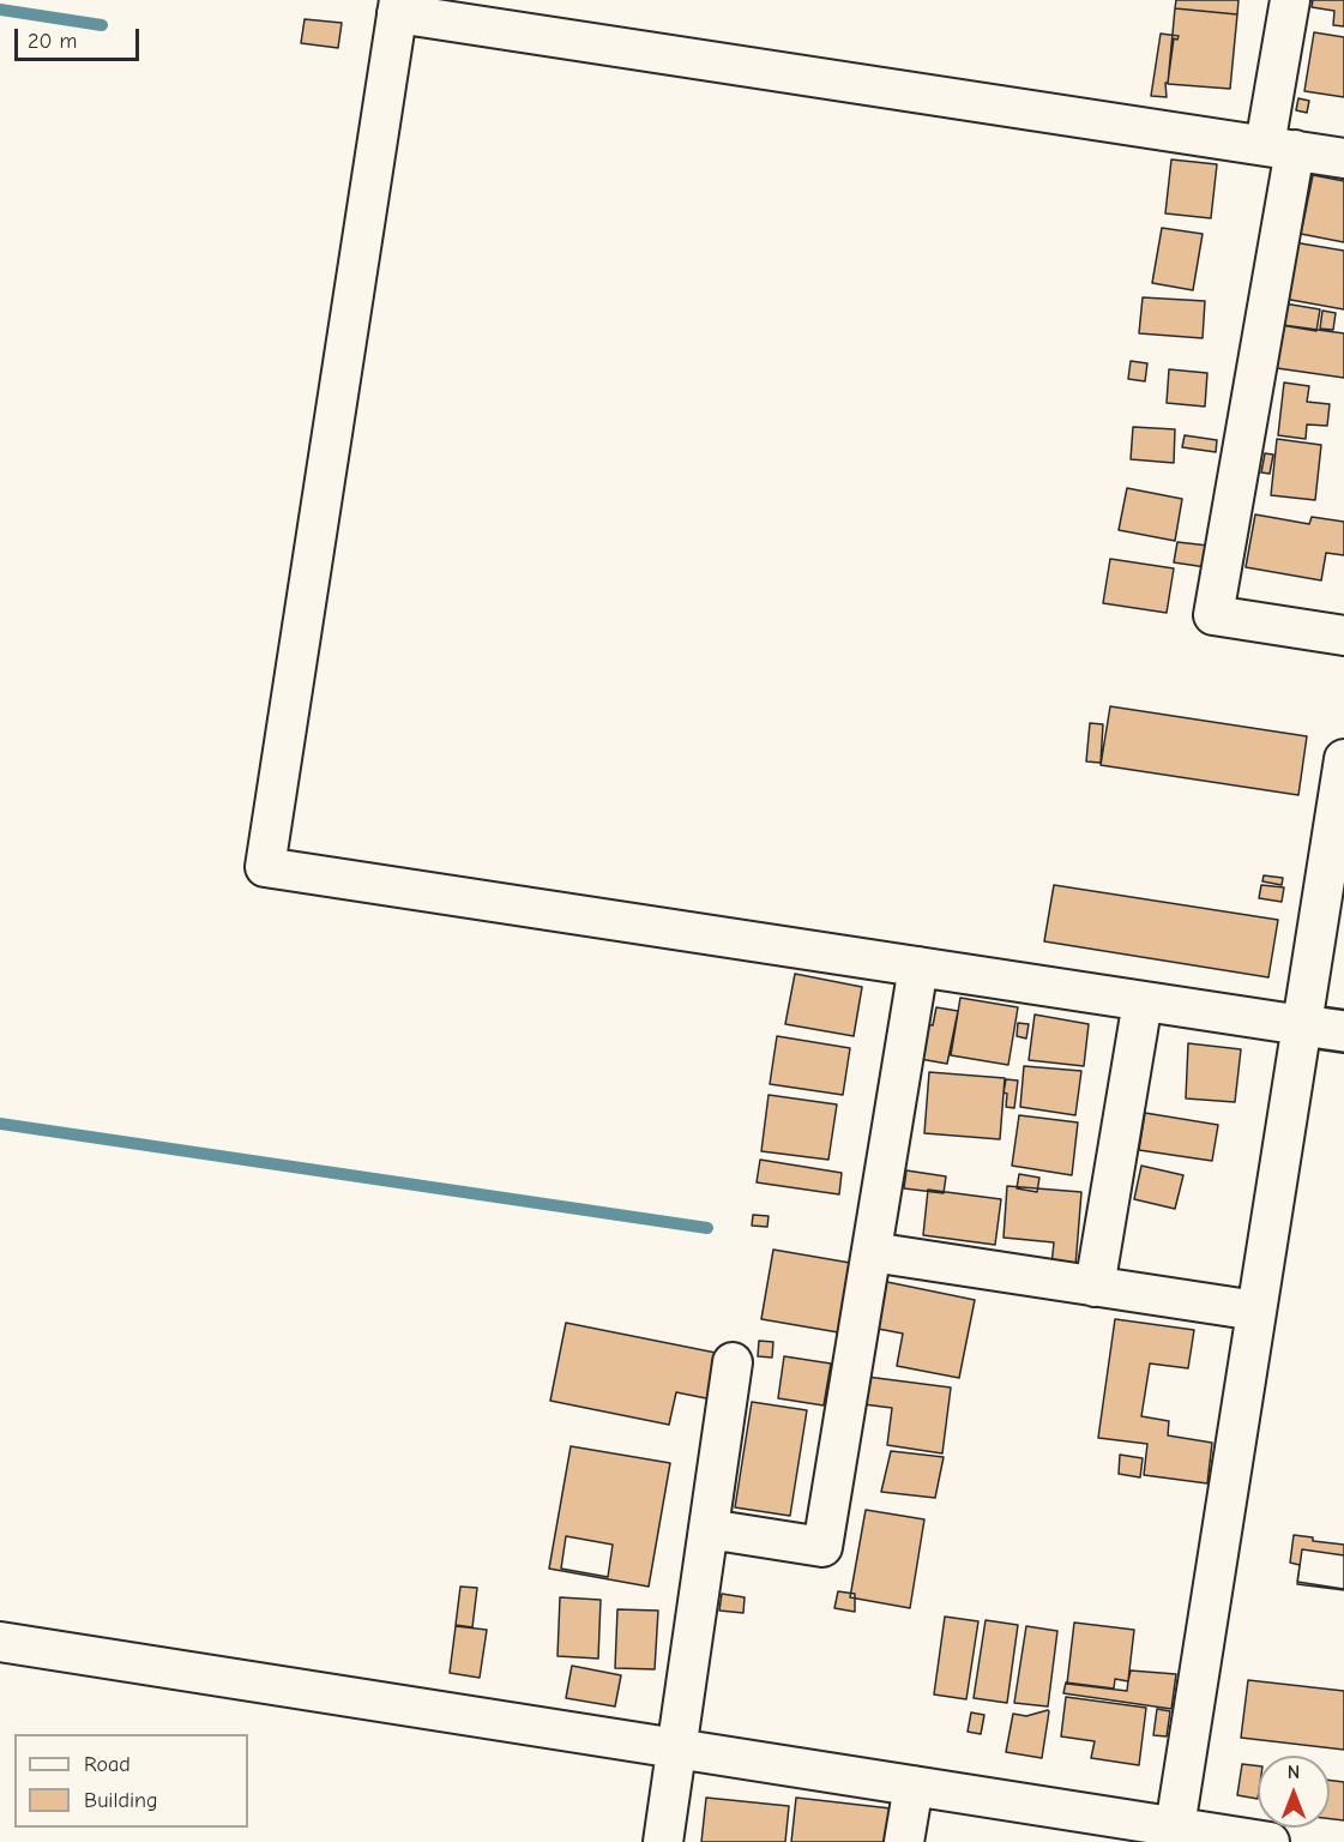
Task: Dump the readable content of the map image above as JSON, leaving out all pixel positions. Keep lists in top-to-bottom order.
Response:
{
  "legend": ["Road", "Building"],
  "scale_bar": "20 m",
  "north": "top"
}
